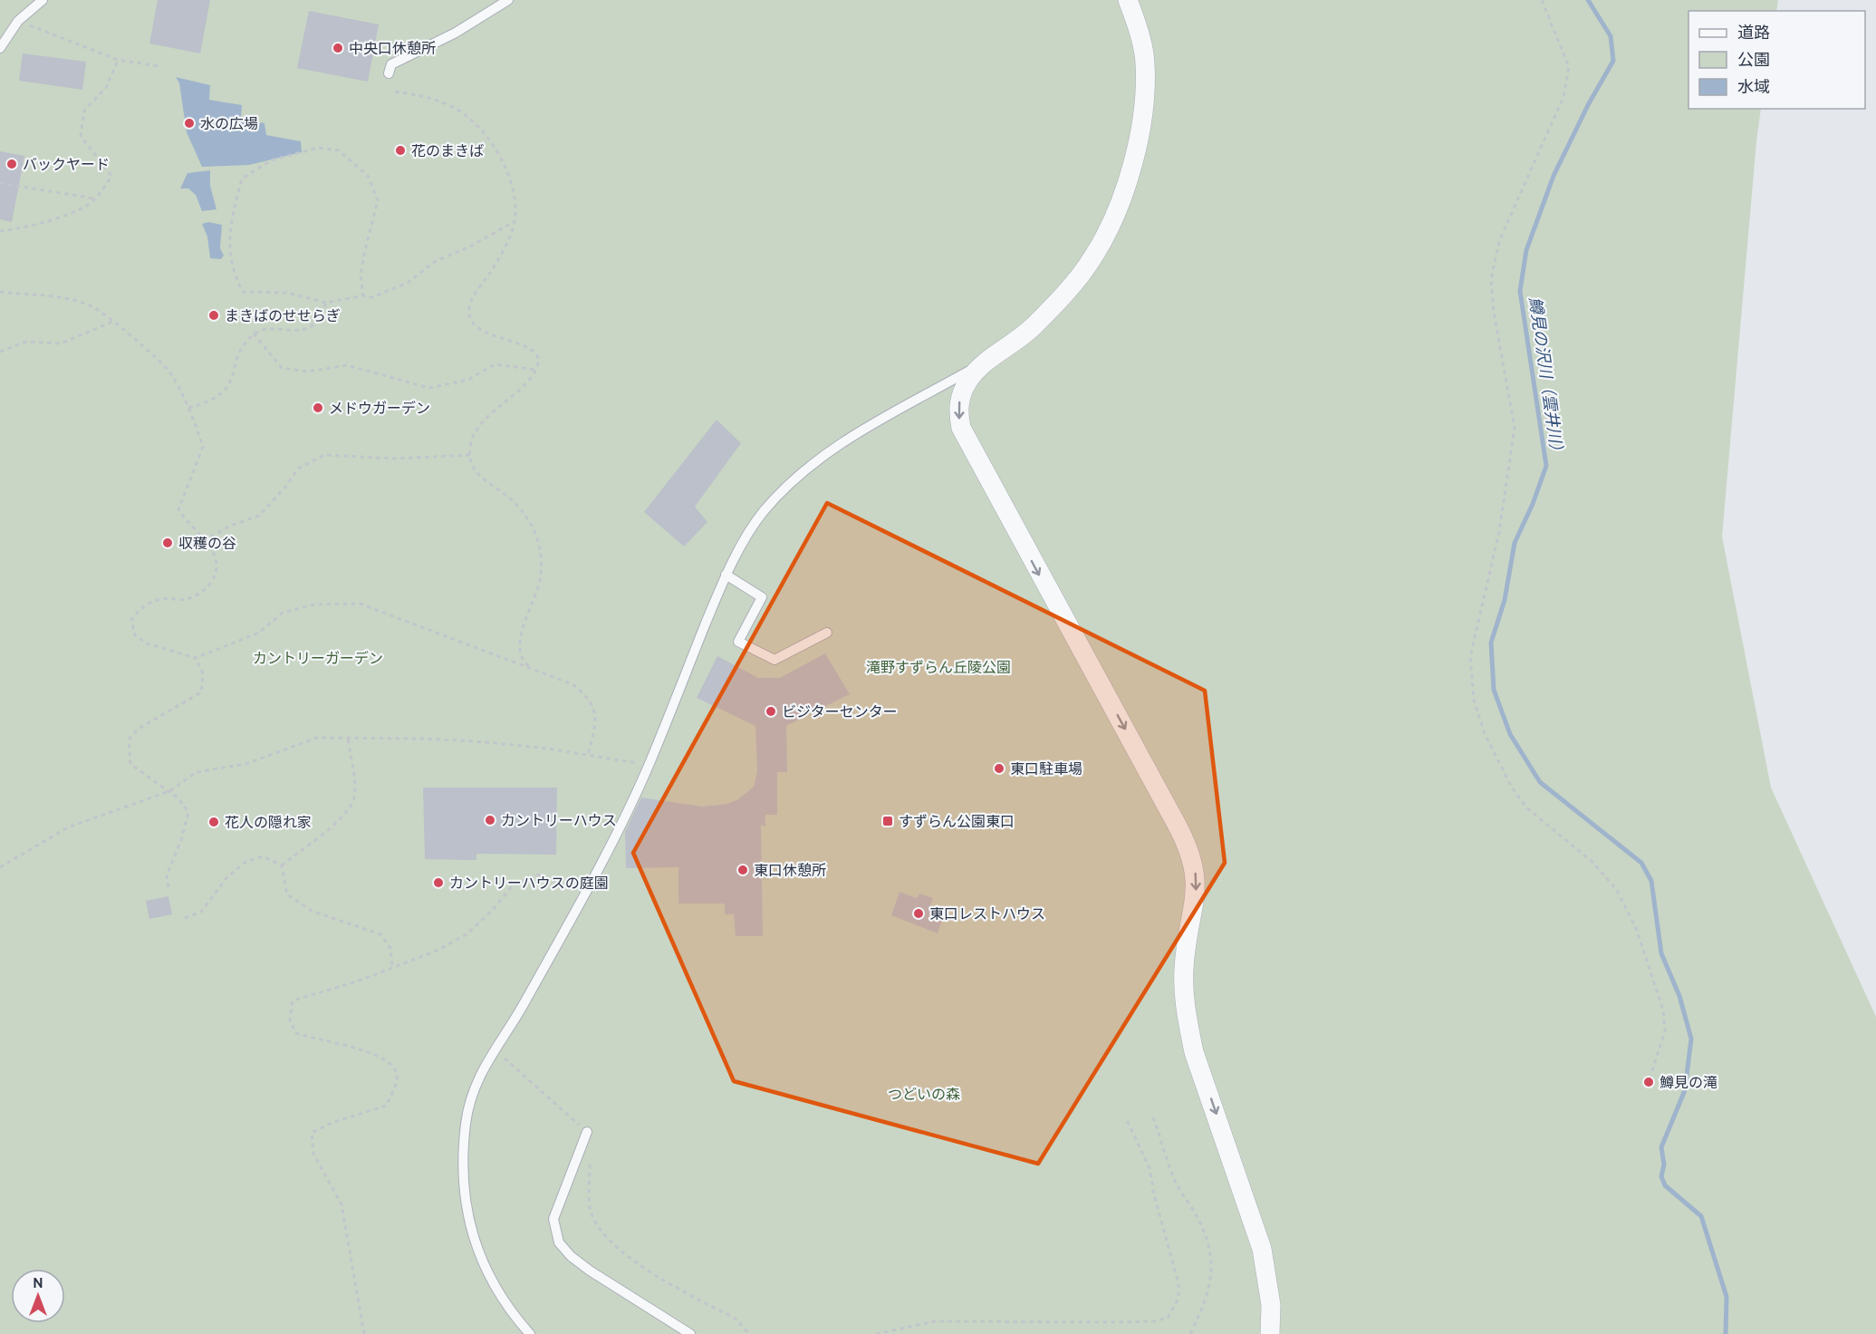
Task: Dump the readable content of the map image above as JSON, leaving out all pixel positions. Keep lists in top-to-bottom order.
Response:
{
  "water": ["鱒見の沢川（雲井川）"],
  "parks": ["カントリーガーデン", "滝野すずらん丘陵公園", "つどいの森"],
  "places": {
    "other": [
      "中央口休憩所",
      "水の広場",
      "花のまきば",
      "バックヤード",
      "まきばのせせらぎ",
      "メドウガーデン",
      "収穫の谷",
      "ビジターセンター",
      "東口駐車場",
      "カントリーハウス",
      "花人の隠れ家",
      "東口休憩所",
      "カントリーハウスの庭園",
      "東口レストハウス",
      "鱒見の滝"
    ],
    "transit": ["すずらん公園東口"]
  },
  "legend": ["道路", "公園", "水域"],
  "north": "top"
}
